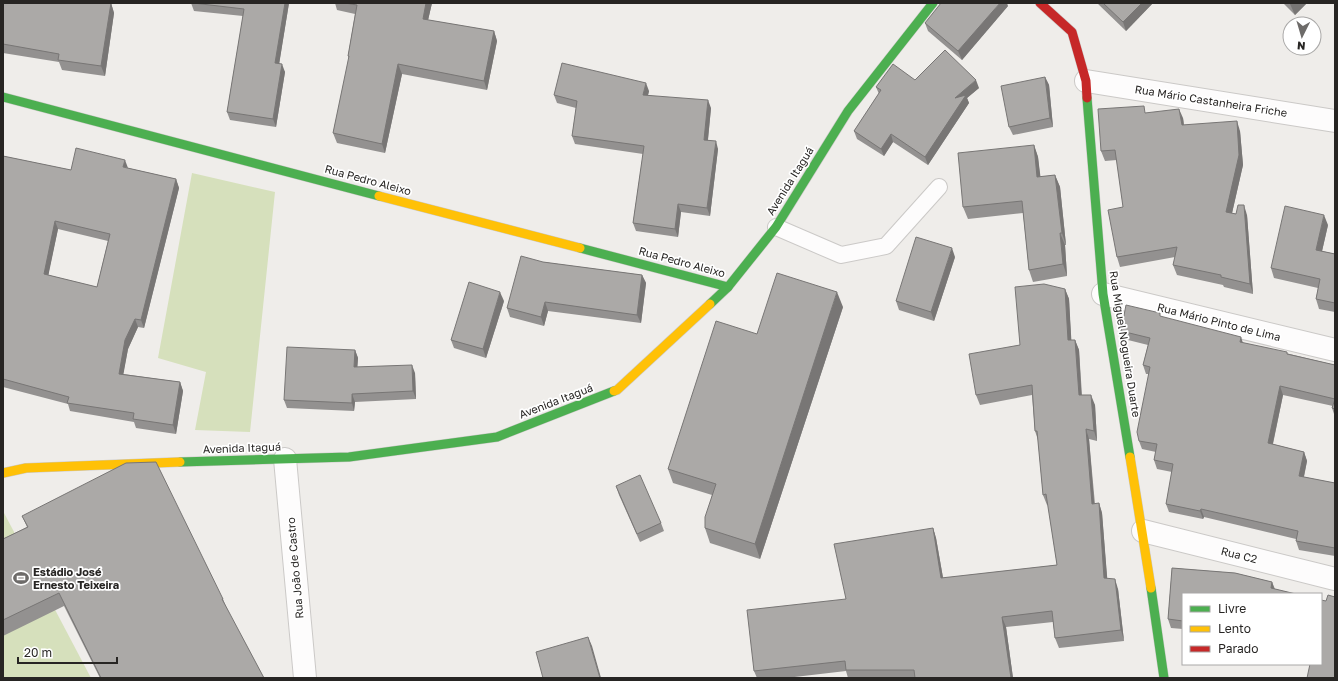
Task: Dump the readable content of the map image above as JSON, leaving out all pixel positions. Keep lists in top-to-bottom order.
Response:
{
  "streets": {
    "street": [
      "Rua Mário Castanheira Friche",
      "Rua Pedro Aleixo",
      "Avenida Itaguá",
      "Rua Mário Pinto de Lima",
      "Rua Miguel Nogueira Duarte",
      "Rua C2",
      "Rua João de Castro"
    ]
  },
  "crossings": [
    ["Rua Mário Castanheira Friche", "Rua Miguel Nogueira Duarte"],
    ["Rua Pedro Aleixo", "Avenida Itaguá"],
    ["Avenida Itaguá", "Rua João de Castro"],
    ["Rua Mário Pinto de Lima", "Rua Miguel Nogueira Duarte"],
    ["Rua Miguel Nogueira Duarte", "Rua C2"]
  ],
  "places": {
    "sports": ["Estádio José Ernesto Teixeira"]
  },
  "legend": ["Livre", "Lento", "Parado"],
  "scale_bar": "20 m",
  "north": "bottom"
}
